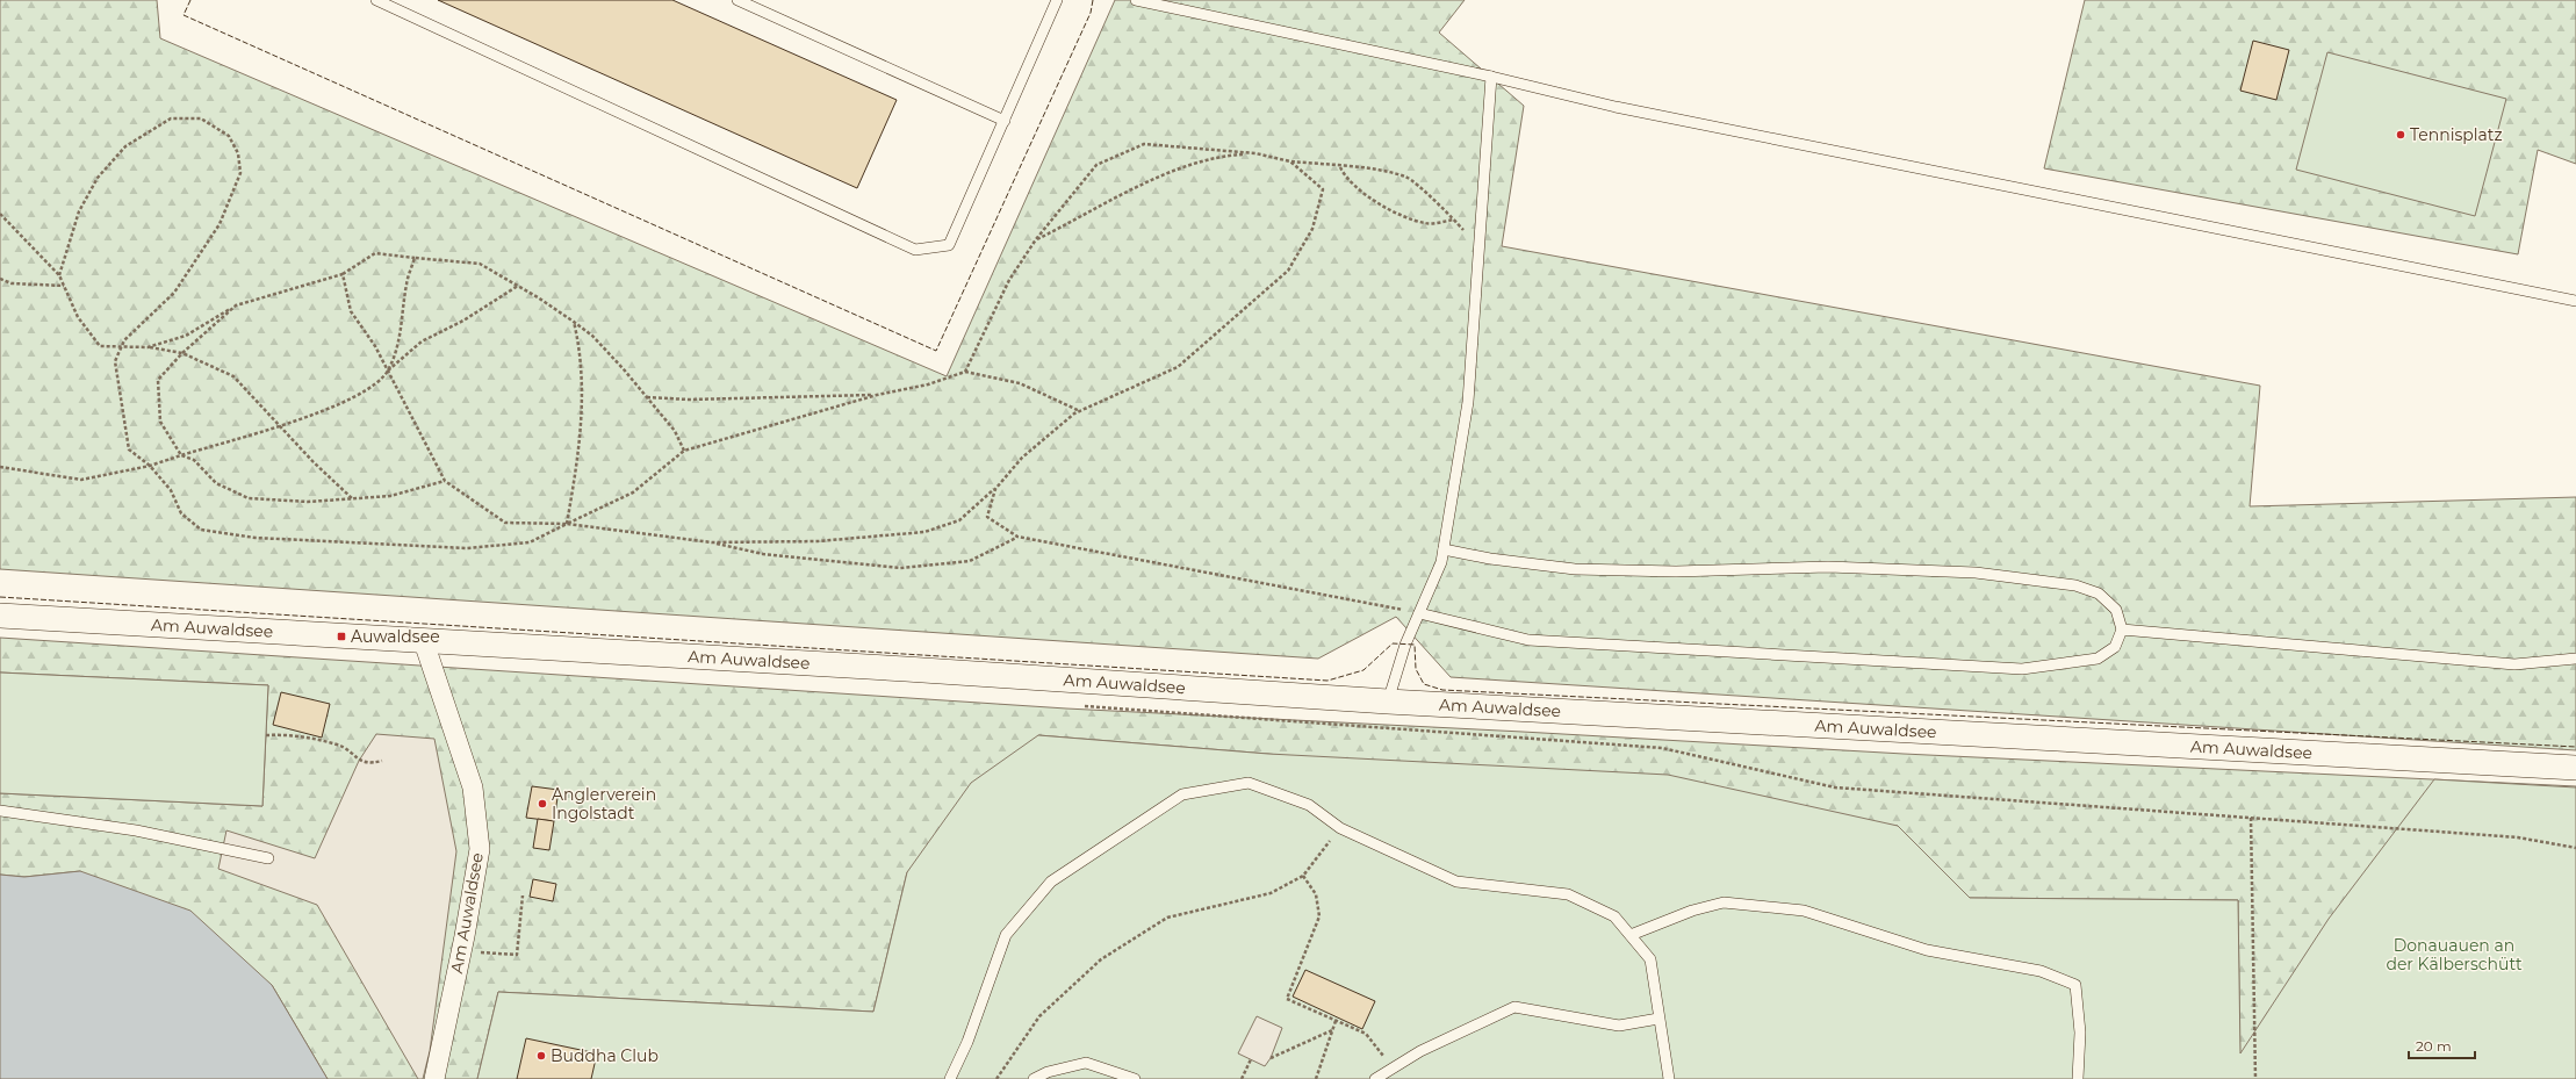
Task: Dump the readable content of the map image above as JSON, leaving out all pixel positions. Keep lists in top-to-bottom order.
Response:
{
  "streets": {
    "street": ["Am Auwaldsee"]
  },
  "parks": ["Donauauen an der Kälberschütt"],
  "places": {
    "other": ["Tennisplatz", "Anglerverein Ingolstadt", "Buddha Club"],
    "transit": ["Auwaldsee"]
  },
  "scale_bar": "20 m"
}
